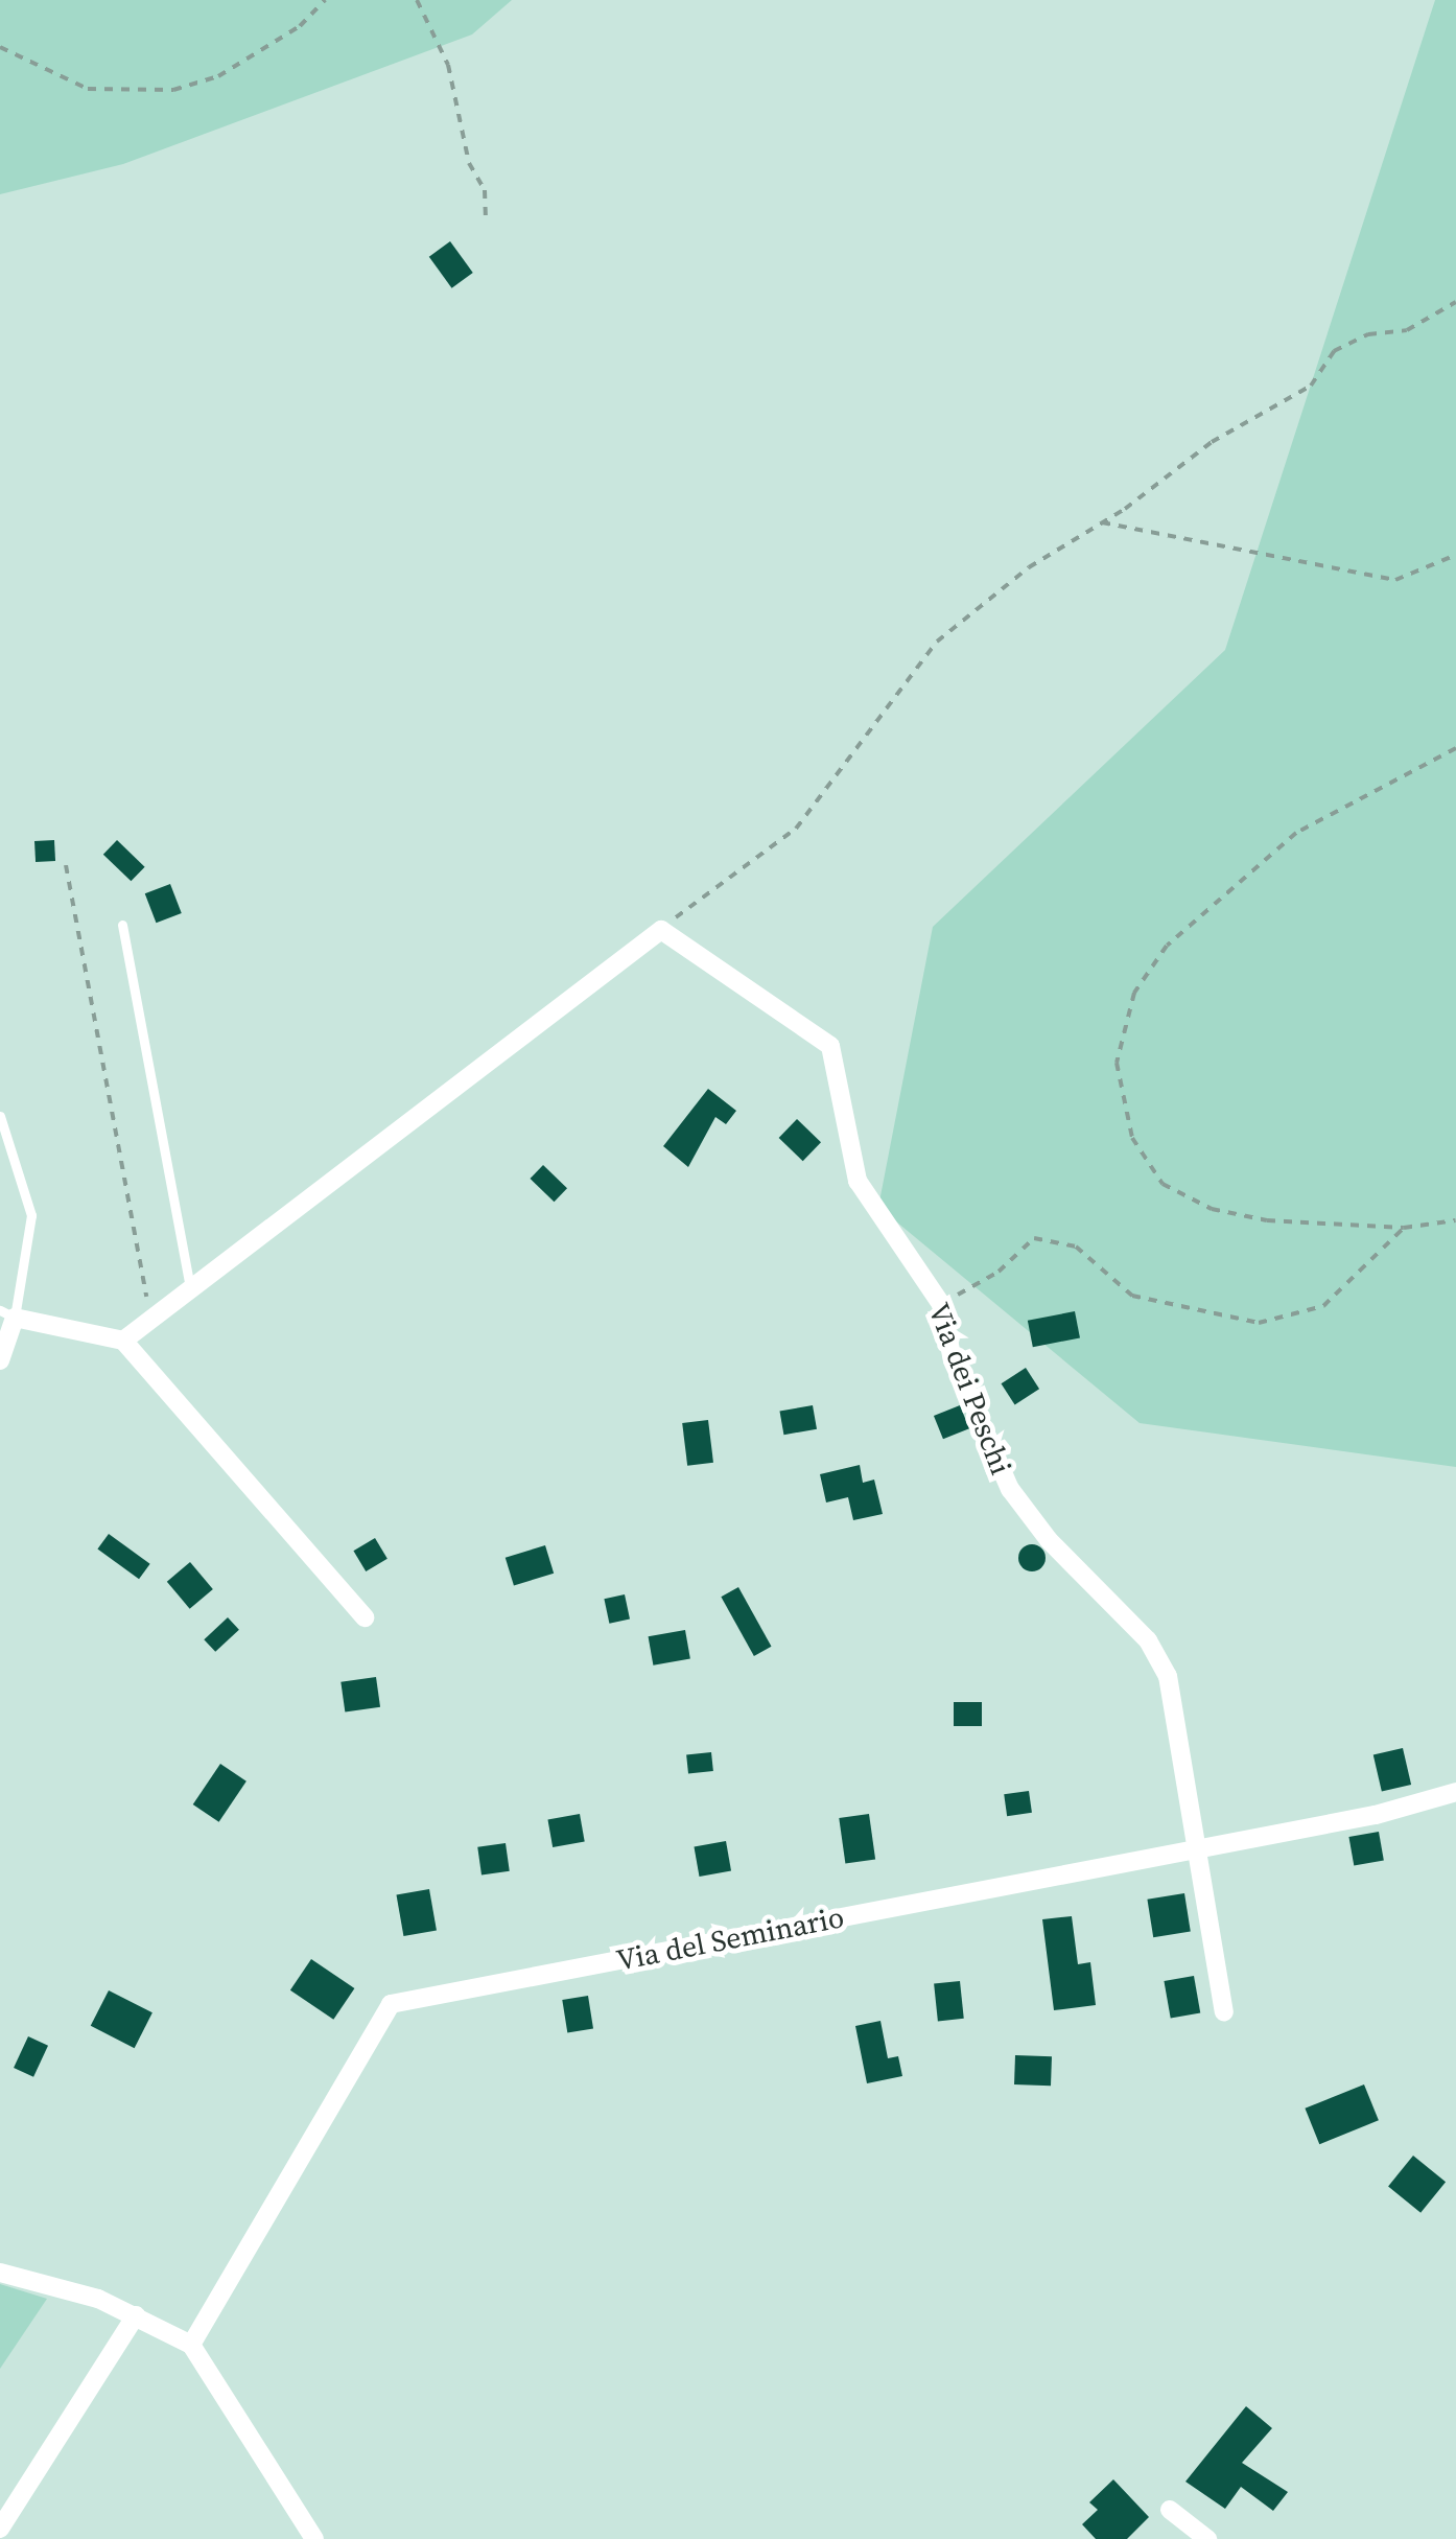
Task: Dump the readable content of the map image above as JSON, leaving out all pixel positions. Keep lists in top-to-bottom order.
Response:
{
  "streets": {
    "street": ["Via dei Peschi", "Via del Seminario"]
  },
  "crossings": [
    ["Via dei Peschi", "Via del Seminario"]
  ]
}
